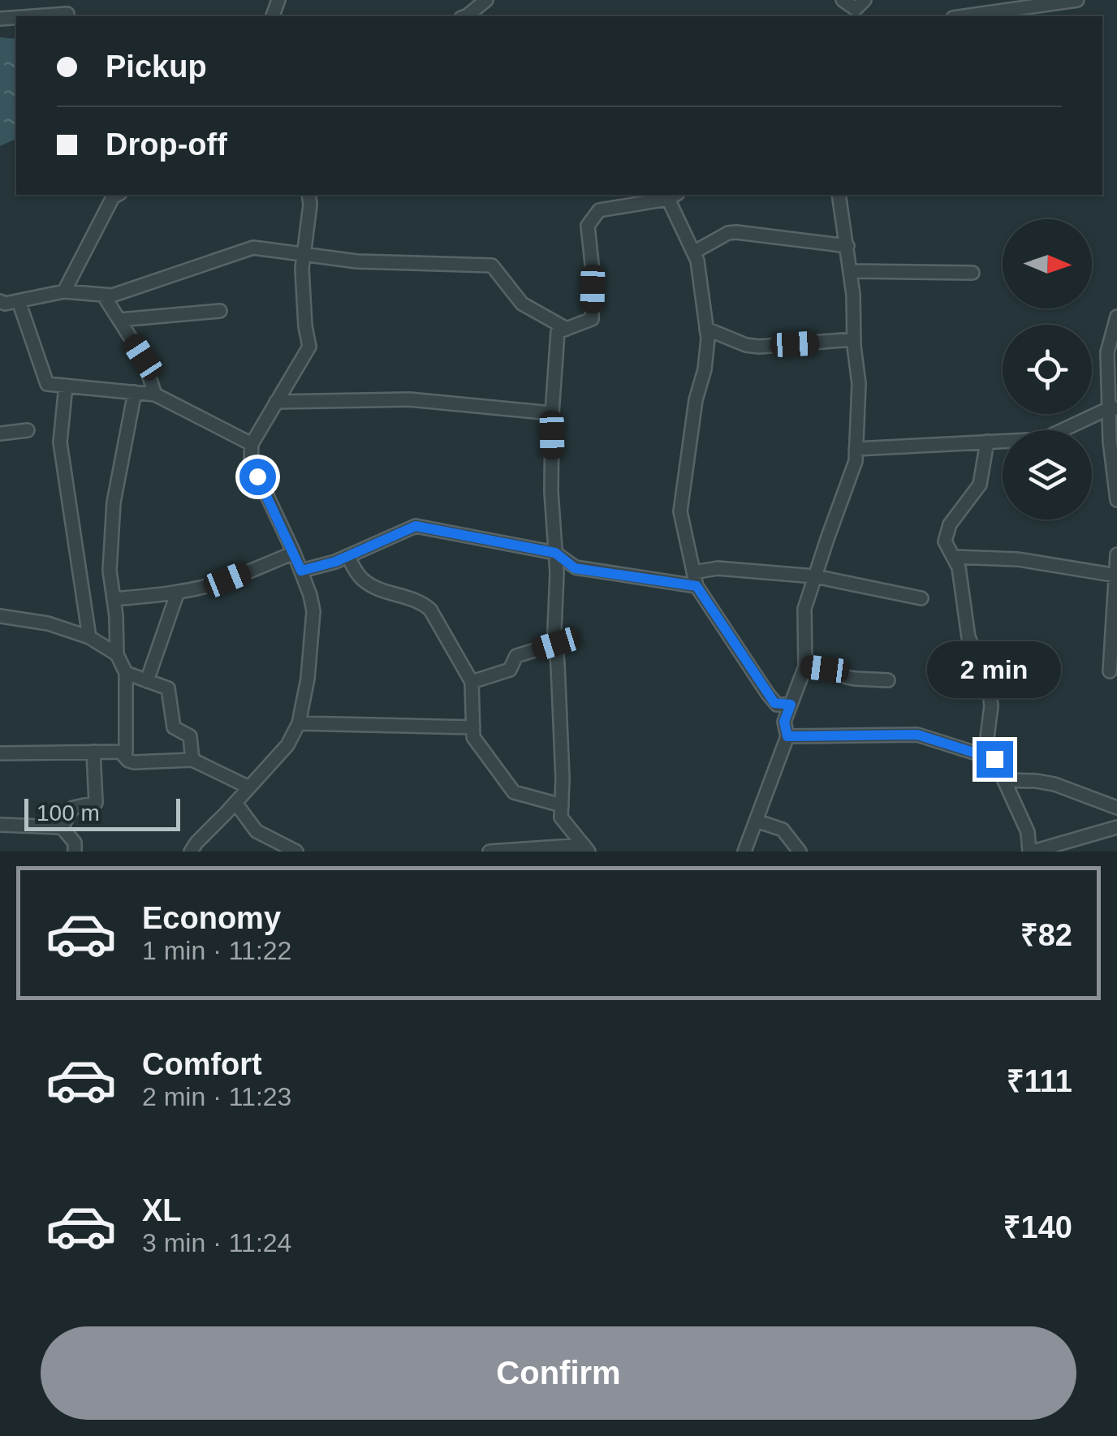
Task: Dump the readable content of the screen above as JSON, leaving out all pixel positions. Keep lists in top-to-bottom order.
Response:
{
  "scale_bar": "100 m",
  "north": "right",
  "page": {
    "banner": ["Pickup", "Drop-off"],
    "bubble": "2 min",
    "scale": "100 m",
    "list": [
      {
        "name": "Economy",
        "note": "1 min · 11:22",
        "value": "₹82"
      },
      {
        "name": "Comfort",
        "note": "2 min · 11:23",
        "value": "₹111"
      },
      {
        "name": "XL",
        "note": "3 min · 11:24",
        "value": "₹140"
      }
    ],
    "buttons": "Confirm"
  }
}
